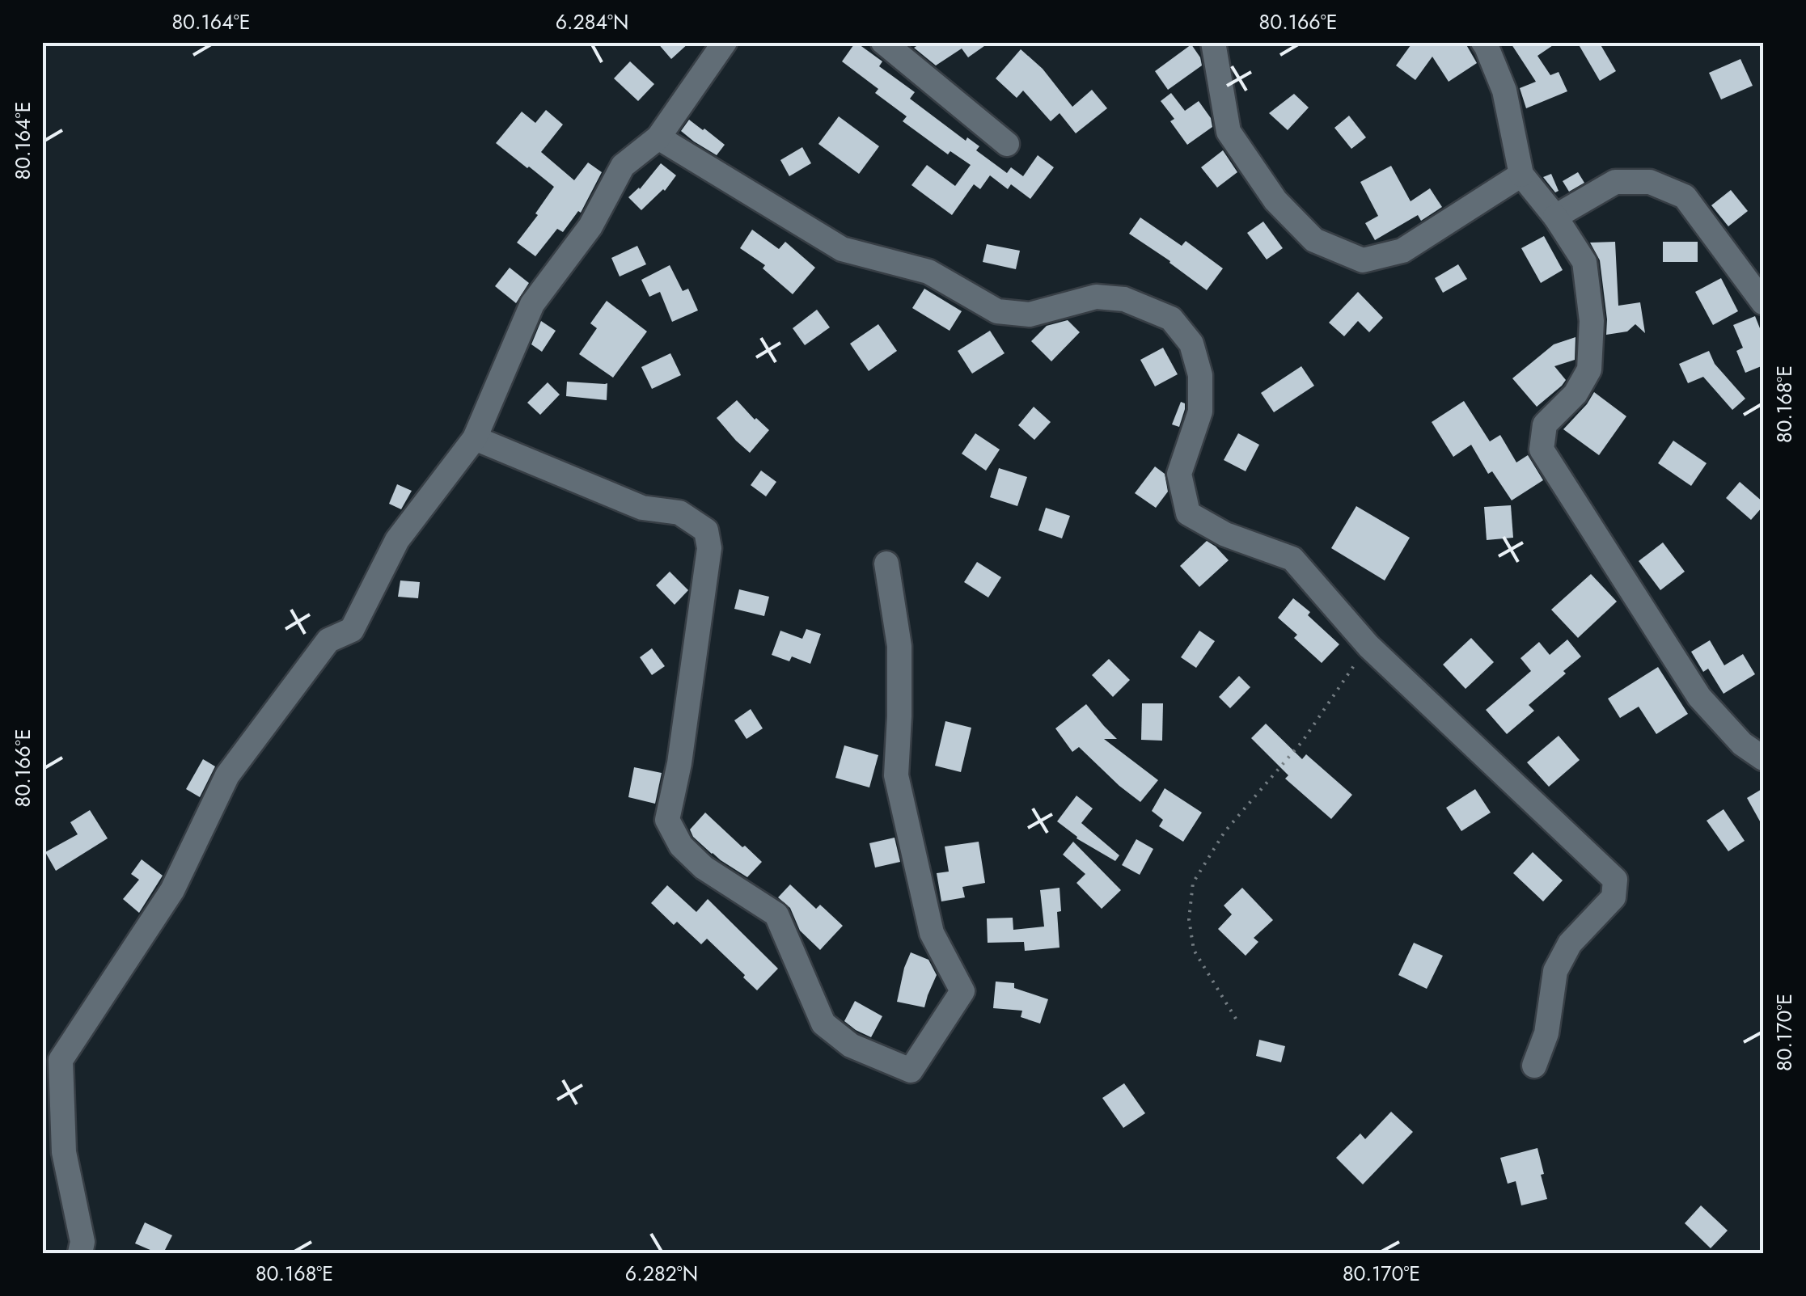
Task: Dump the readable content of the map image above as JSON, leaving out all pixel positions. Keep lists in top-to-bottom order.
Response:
{
  "coordinates": [
    "80.164°E",
    "6.284°N",
    "80.166°E",
    "80.168°E",
    "80.170°E",
    "6.282°N"
  ]
}
